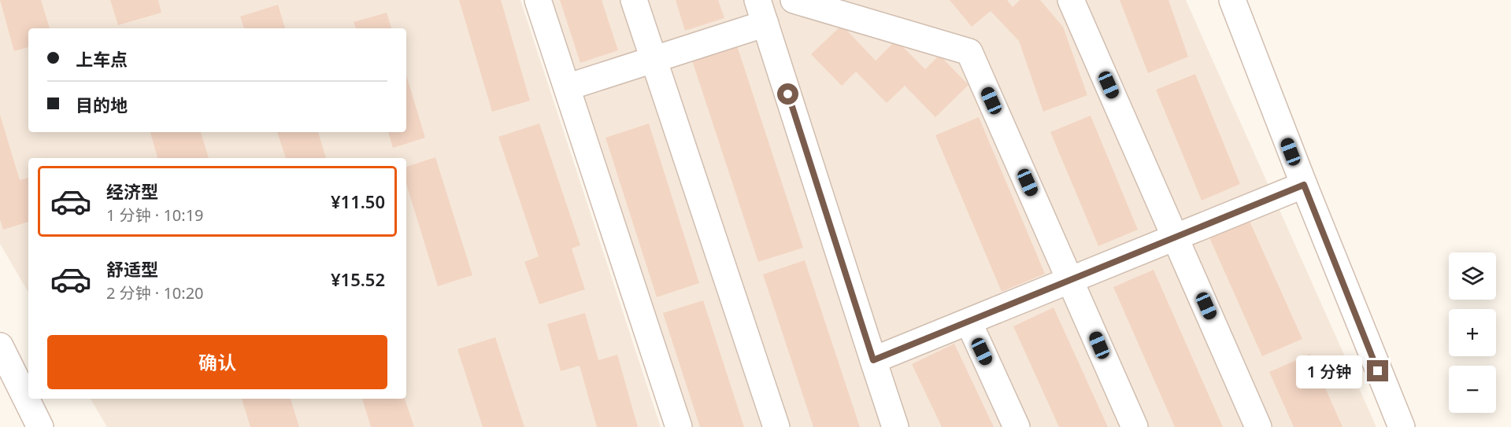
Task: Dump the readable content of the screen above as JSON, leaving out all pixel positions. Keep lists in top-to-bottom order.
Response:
{
  "page": {
    "banner": ["上车点", "目的地"],
    "list": [
      {
        "name": "经济型",
        "note": "1 分钟 · 10:19",
        "value": "¥11.50"
      },
      {
        "name": "舒适型",
        "note": "2 分钟 · 10:20",
        "value": "¥15.52"
      }
    ],
    "map_buttons": ["+", "−"],
    "buttons": "确认",
    "bubble": "1 分钟"
  }
}
